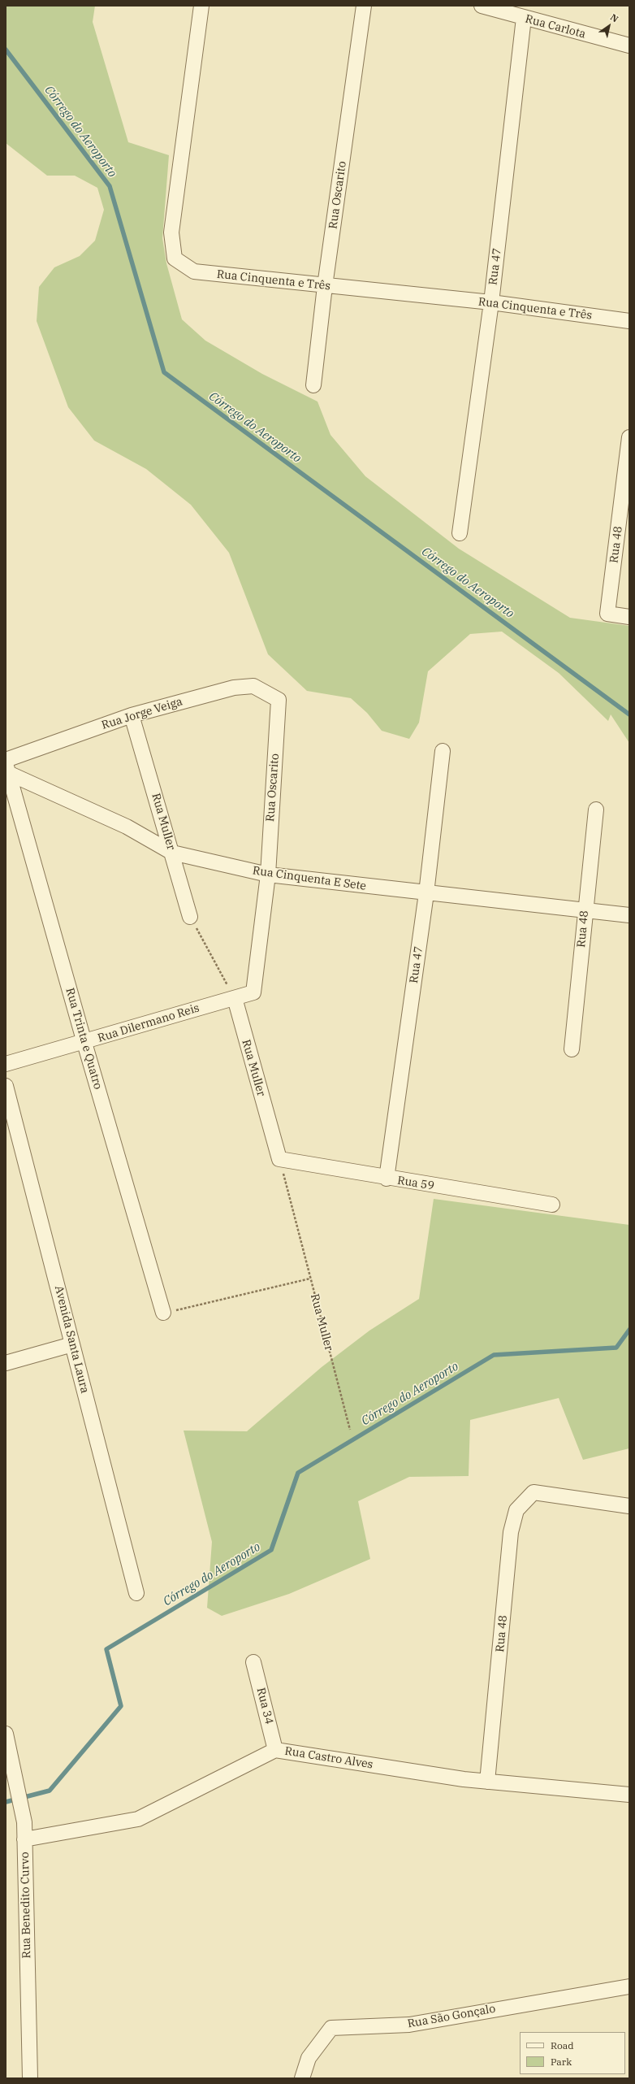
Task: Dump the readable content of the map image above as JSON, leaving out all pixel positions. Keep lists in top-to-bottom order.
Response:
{
  "streets": {
    "street": [
      "Rua Carlota",
      "Rua Oscarito",
      "Rua 47",
      "Rua Cinquenta e Três",
      "Rua 48",
      "Rua Jorge Veiga",
      "Rua Muller",
      "Rua Cinquenta E Sete",
      "Rua Dilermano Reis",
      "Rua Trinta e Quatro",
      "Rua 59",
      "Avenida Santa Laura",
      "Rua 34",
      "Rua Castro Alves",
      "Rua Benedito Curvo",
      "Rua São Gonçalo"
    ]
  },
  "crossings": [
    ["Rua Carlota", "Rua 47"],
    ["Rua Oscarito", "Rua Cinquenta e Três"],
    ["Rua Oscarito", "Rua Jorge Veiga"],
    ["Rua Oscarito", "Rua Muller"],
    ["Rua Oscarito", "Rua Cinquenta E Sete"],
    ["Rua Oscarito", "Rua Dilermano Reis"],
    ["Rua 47", "Rua Cinquenta e Três"],
    ["Rua 47", "Rua Cinquenta E Sete"],
    ["Rua 47", "Rua 59"],
    ["Rua 48", "Rua Cinquenta E Sete"],
    ["Rua 48", "Rua Castro Alves"],
    ["Rua Jorge Veiga", "Rua Muller"],
    ["Rua Jorge Veiga", "Rua Cinquenta E Sete"],
    ["Rua Jorge Veiga", "Rua Trinta e Quatro"],
    ["Rua Muller", "Rua Cinquenta E Sete"],
    ["Rua Muller", "Rua Dilermano Reis"],
    ["Rua Muller", "Rua 59"],
    ["Rua Cinquenta E Sete", "Rua Trinta e Quatro"],
    ["Rua Dilermano Reis", "Rua Trinta e Quatro"],
    ["Rua 34", "Rua Castro Alves"],
    ["Rua Castro Alves", "Rua Benedito Curvo"]
  ],
  "water": ["Córrego do Aeroporto"],
  "legend": ["Road", "Park"],
  "north": "top right"
}
